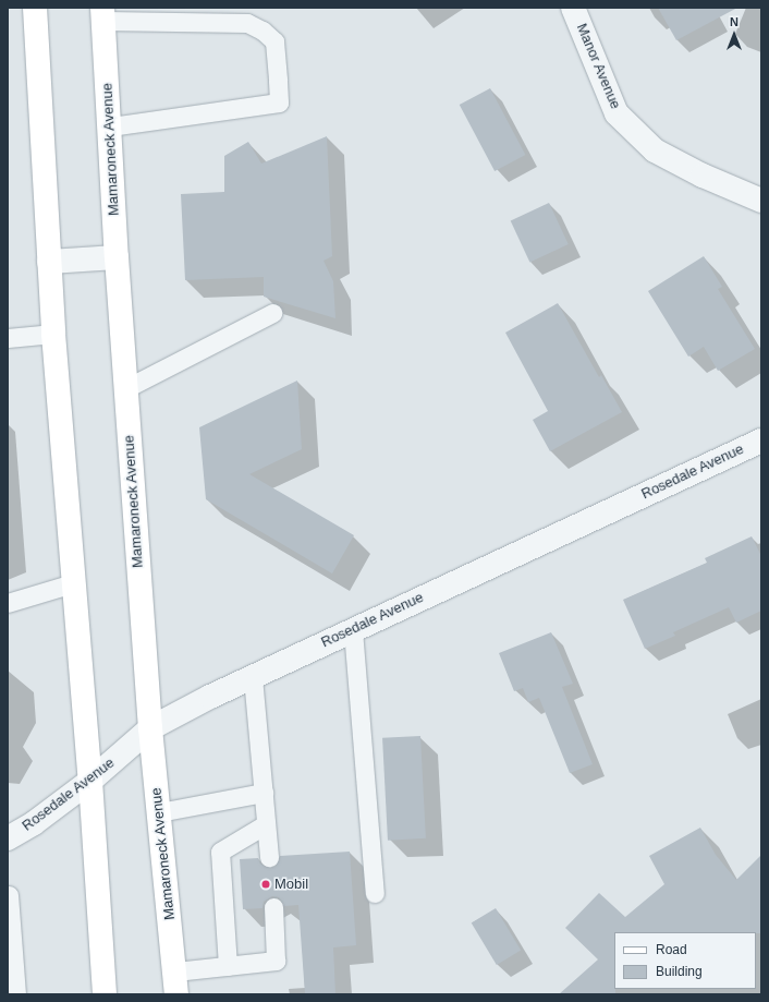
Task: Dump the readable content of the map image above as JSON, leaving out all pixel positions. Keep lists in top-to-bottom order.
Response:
{
  "streets": {
    "main road": ["Mamaroneck Avenue"],
    "street": ["Manor Avenue", "Rosedale Avenue"]
  },
  "crossings": [
    ["Mamaroneck Avenue", "Rosedale Avenue"]
  ],
  "places": ["Mobil"],
  "legend": ["Road", "Building"],
  "north": "top"
}
